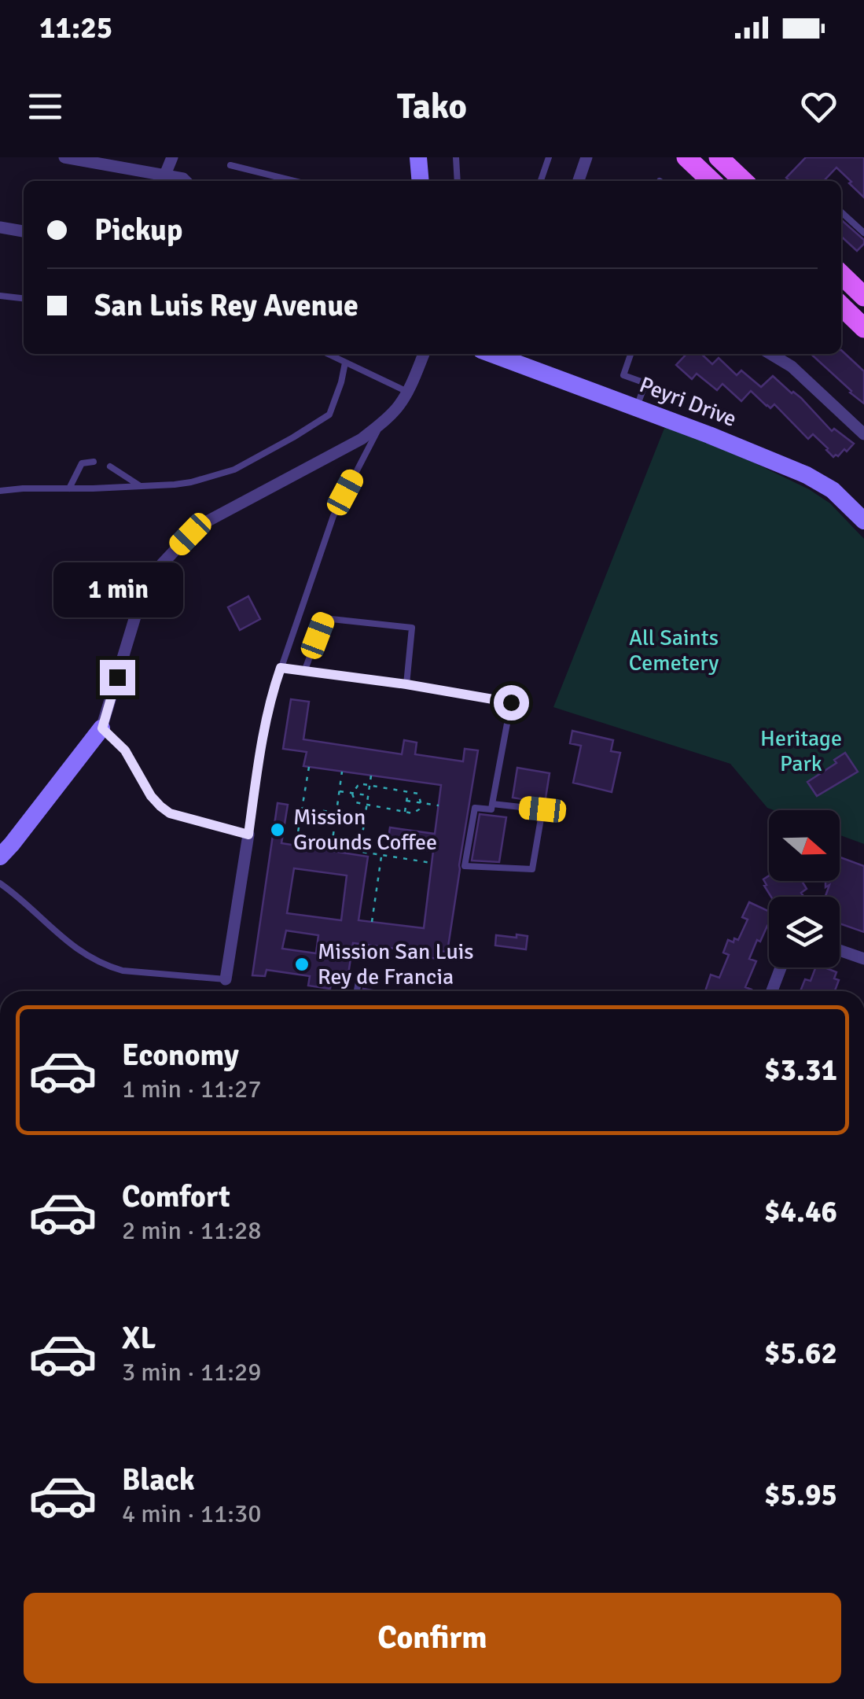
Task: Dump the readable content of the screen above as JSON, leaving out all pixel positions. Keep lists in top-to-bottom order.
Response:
{
  "streets": {
    "street": ["Peyri Drive"]
  },
  "parks": ["All Saints Cemetery", "Heritage Park"],
  "places": ["Mission Grounds Coffee", "Mission San Luis Rey de Francia"],
  "north": "right",
  "page": {
    "status": "11:25",
    "header": "Tako",
    "banner": ["Pickup", "San Luis Rey Avenue"],
    "bubble": "1 min",
    "list": [
      {
        "name": "Economy",
        "note": "1 min · 11:27",
        "value": "$3.31"
      },
      {
        "name": "Comfort",
        "note": "2 min · 11:28",
        "value": "$4.46"
      },
      {
        "name": "XL",
        "note": "3 min · 11:29",
        "value": "$5.62"
      },
      {
        "name": "Black",
        "note": "4 min · 11:30",
        "value": "$5.95"
      }
    ],
    "buttons": "Confirm"
  }
}
